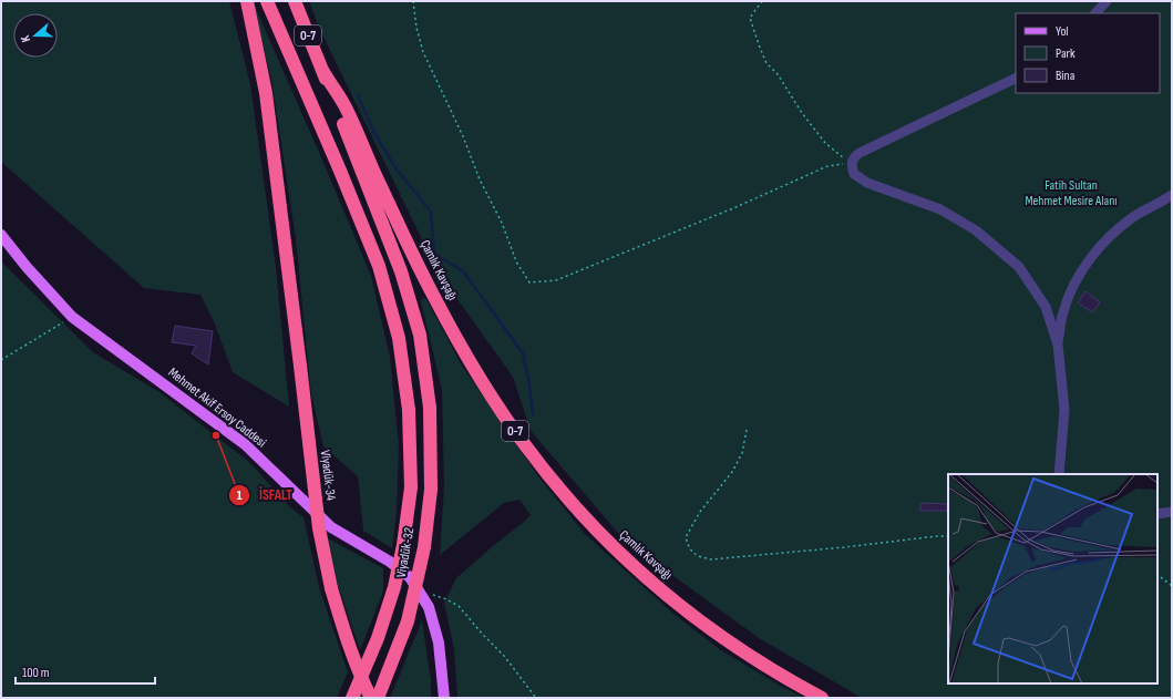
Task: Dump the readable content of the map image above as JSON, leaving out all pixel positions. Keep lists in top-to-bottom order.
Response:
{
  "streets": {
    "highway": [
      "O-7",
      "Çamlık Kavşağı",
      "Viyadük-34",
      "Viyadük-32"
    ],
    "main road": ["Mehmet Akif Ersoy Caddesi"]
  },
  "crossings": [
    ["O-7", "Çamlık Kavşağı"],
    ["O-7", "Viyadük-32"],
    ["Çamlık Kavşağı", "Viyadük-32"]
  ],
  "parks": ["Fatih Sultan Mehmet Mesire Alanı"],
  "places": ["İSFALT"],
  "legend": ["Yol", "Park", "Bina"],
  "scale_bar": "100 m",
  "north": "left"
}
